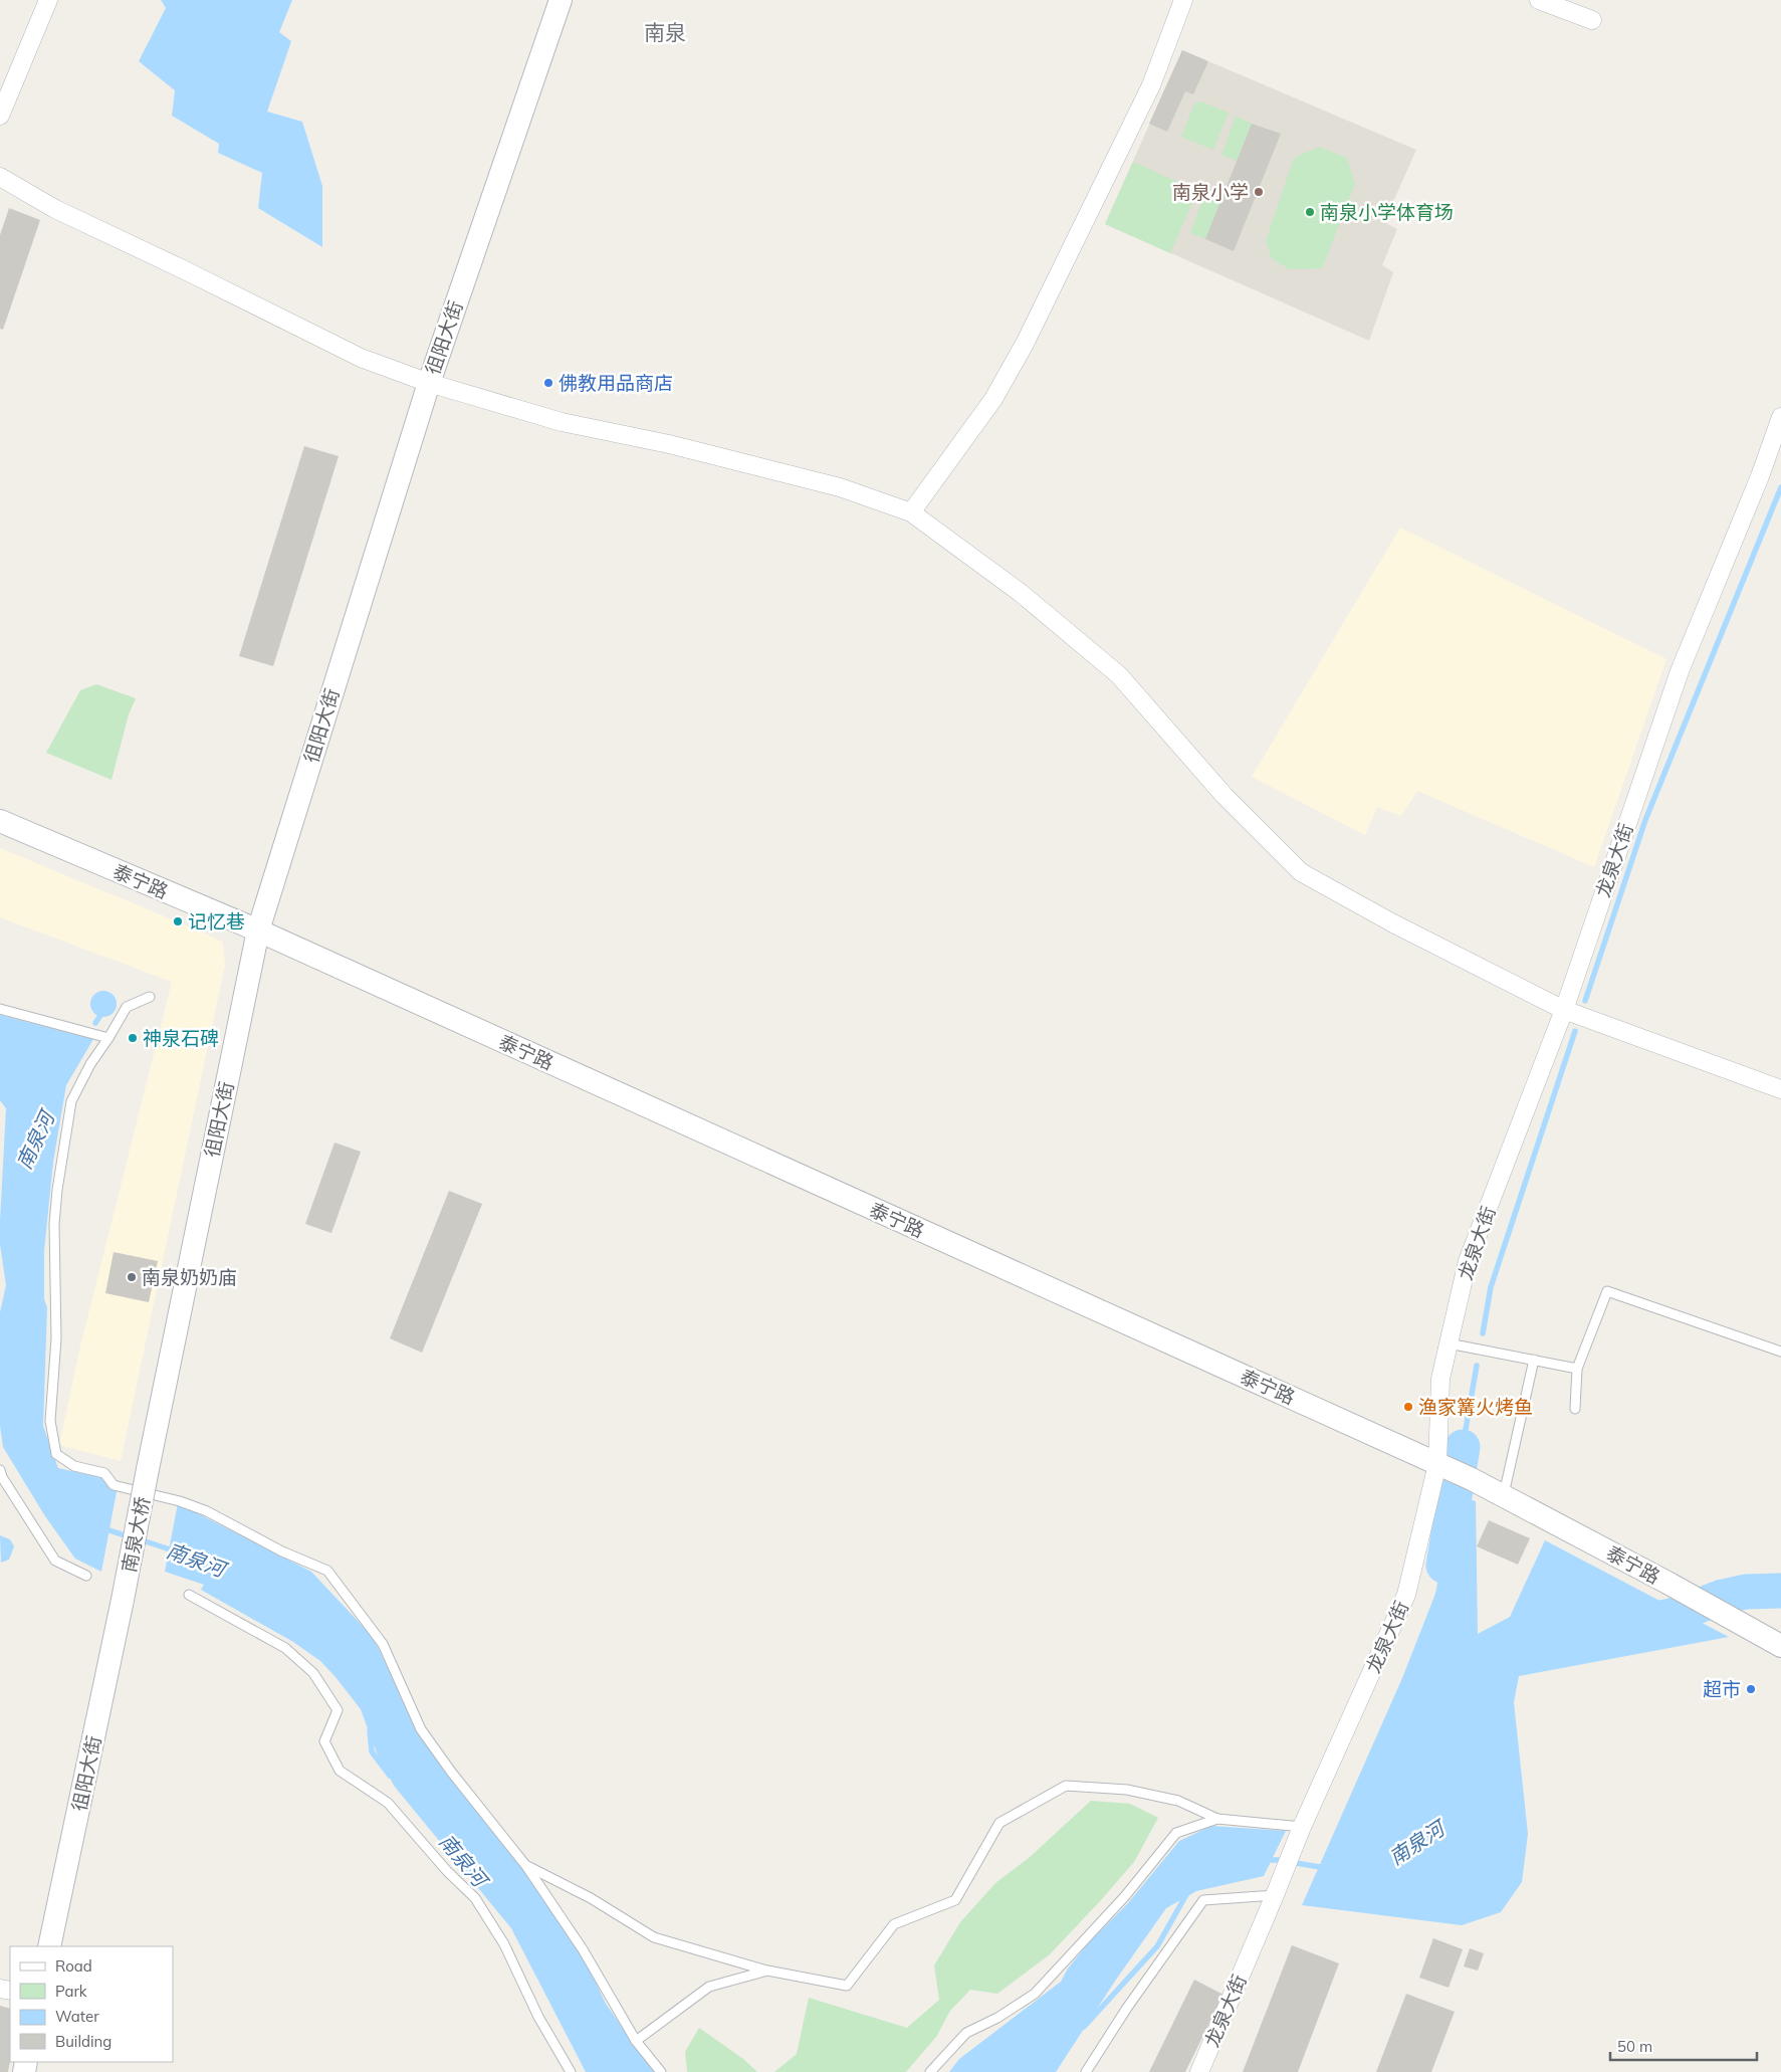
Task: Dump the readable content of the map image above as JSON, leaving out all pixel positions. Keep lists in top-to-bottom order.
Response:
{
  "streets": {
    "street": [
      "徂阳大街",
      "龙泉大街",
      "泰宁路",
      "南泉大桥"
    ]
  },
  "crossings": [
    ["徂阳大街", "泰宁路"],
    ["徂阳大街", "南泉大桥"],
    ["龙泉大街", "泰宁路"]
  ],
  "districts": ["南泉"],
  "water": ["南泉河"],
  "places": [
    "南泉小学",
    "南泉小学体育场",
    "佛教用品商店",
    "记忆巷",
    "神泉石碑",
    "南泉奶奶庙",
    "渔家篝火烤鱼",
    "超市"
  ],
  "legend": [
    "Road",
    "Park",
    "Water",
    "Building"
  ],
  "scale_bar": "50 m"
}
